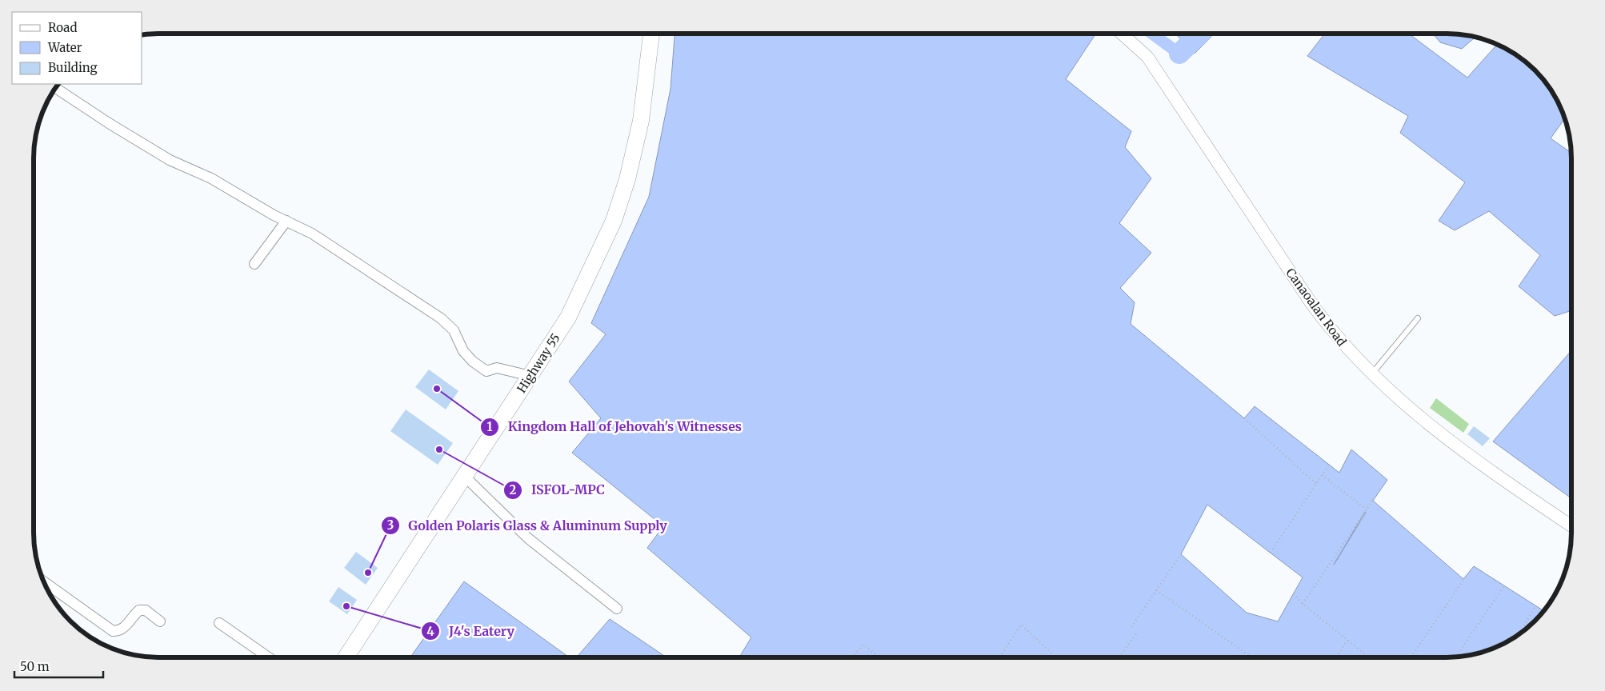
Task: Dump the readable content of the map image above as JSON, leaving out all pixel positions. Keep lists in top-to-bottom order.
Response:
{
  "streets": {
    "highway": ["Highway 55"],
    "street": ["Canaoalan Road"]
  },
  "places": [
    "Kingdom Hall of Jehovah's Witnesses",
    "ISFOL-MPC",
    "Golden Polaris Glass & Aluminum Supply",
    "J4's Eatery"
  ],
  "legend": ["Road", "Water", "Building"],
  "scale_bar": "50 m"
}
